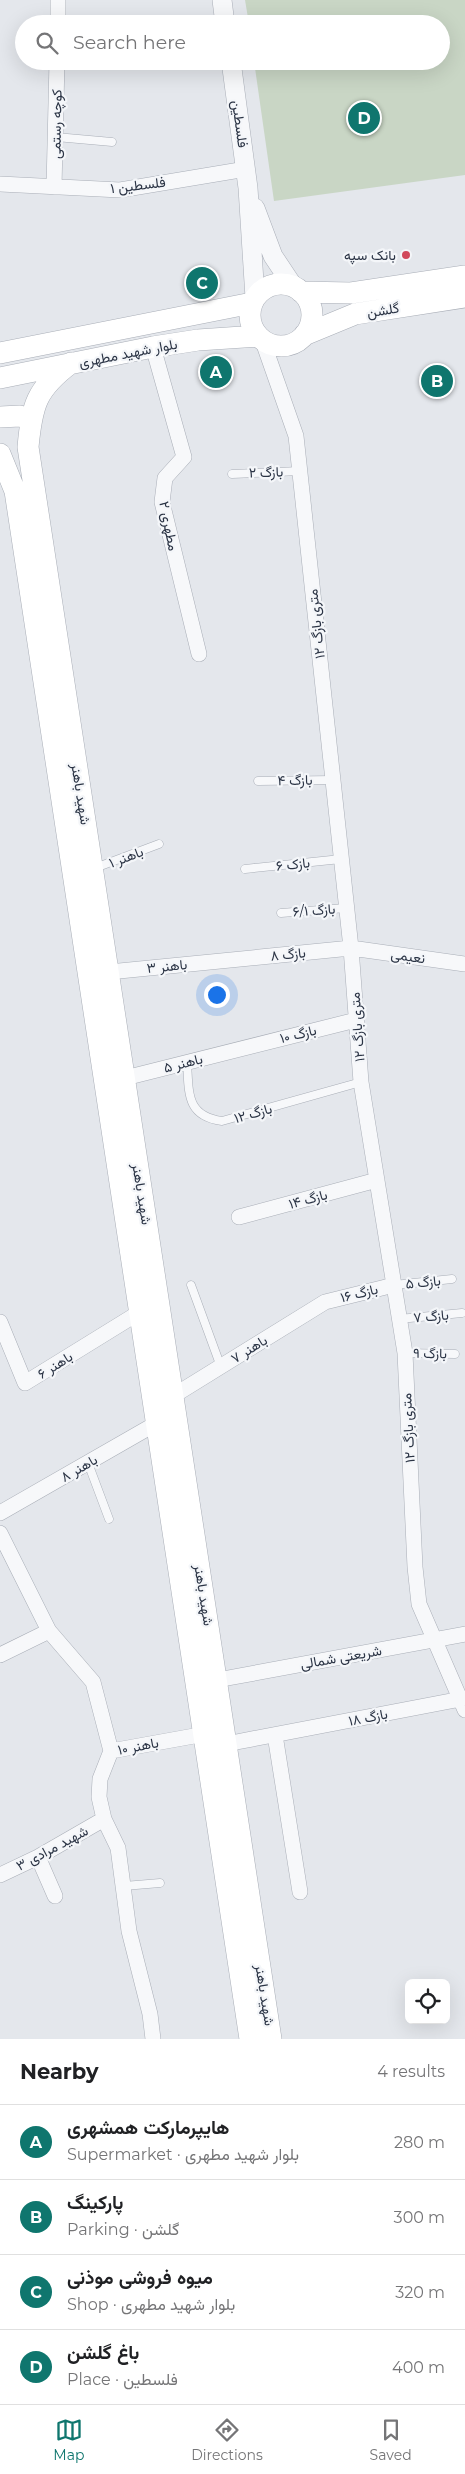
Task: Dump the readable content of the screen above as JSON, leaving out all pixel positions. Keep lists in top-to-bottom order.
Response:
{
  "streets": {
    "main road": ["گلشن", "بلوار شهید مطهری", "شهید باهنر"],
    "street": [
      "کوچه رستمی",
      "فلسطین",
      "فلسطین ۱",
      "مطهری ۲",
      "۱۲ متری بازگ",
      "بازگ ۸",
      "نعیمی",
      "باهنر ۳",
      "بازگ ۱۰",
      "باهنر ۵",
      "بازگ ۱۴",
      "بازگ ۱۶",
      "باهنر ۷",
      "باهنر ۶",
      "باهنر ۸",
      "شریعتی شمالی",
      "بازگ ۱۸",
      "باهنر ۱۰",
      "شهید مرادی ۳"
    ],
    "lane": [
      "بازگ ۲",
      "بازگ ۴",
      "باهنر ۱",
      "بازک ۶",
      "بازگ ۶/۱",
      "بازگ ۱۲",
      "بازگ ۵",
      "بازگ ۷",
      "بازگ ۹"
    ]
  },
  "crossings": [
    ["کوچه رستمی", "فلسطین ۱"],
    ["فلسطین", "فلسطین ۱"],
    ["گلشن", "بلوار شهید مطهری"],
    ["گلشن", "۱۲ متری بازگ"],
    ["بلوار شهید مطهری", "مطهری ۲"],
    ["بلوار شهید مطهری", "۱۲ متری بازگ"],
    ["بلوار شهید مطهری", "شهید باهنر"],
    ["بازگ ۲", "۱۲ متری بازگ"],
    ["۱۲ متری بازگ", "بازگ ۴"],
    ["۱۲ متری بازگ", "بازک ۶"],
    ["۱۲ متری بازگ", "بازگ ۶/۱"],
    ["۱۲ متری بازگ", "بازگ ۸"],
    ["۱۲ متری بازگ", "نعیمی"],
    ["۱۲ متری بازگ", "بازگ ۱۰"],
    ["۱۲ متری بازگ", "بازگ ۱۲"],
    ["۱۲ متری بازگ", "بازگ ۱۴"],
    ["۱۲ متری بازگ", "بازگ ۵"],
    ["۱۲ متری بازگ", "بازگ ۱۶"],
    ["۱۲ متری بازگ", "بازگ ۷"],
    ["۱۲ متری بازگ", "بازگ ۹"],
    ["۱۲ متری بازگ", "شریعتی شمالی"],
    ["۱۲ متری بازگ", "بازگ ۱۸"],
    ["شهید باهنر", "باهنر ۱"],
    ["شهید باهنر", "باهنر ۳"],
    ["شهید باهنر", "باهنر ۵"],
    ["شهید باهنر", "باهنر ۷"],
    ["شهید باهنر", "باهنر ۶"],
    ["شهید باهنر", "باهنر ۸"],
    ["شهید باهنر", "شریعتی شمالی"],
    ["شهید باهنر", "بازگ ۱۸"],
    ["شهید باهنر", "باهنر ۱۰"],
    ["بازگ ۸", "نعیمی"],
    ["بازگ ۸", "باهنر ۳"],
    ["بازگ ۱۰", "باهنر ۵"],
    ["باهنر ۵", "بازگ ۱۲"],
    ["بازگ ۵", "بازگ ۱۶"],
    ["بازگ ۱۶", "باهنر ۷"],
    ["باهنر ۱۰", "شهید مرادی ۳"]
  ],
  "places": ["بانک سپه"],
  "page": {
    "search": "Search here",
    "pins": [
      "D",
      "C",
      "A",
      "B"
    ],
    "heading": ["Nearby", "4 results"],
    "list": [
      {
        "mark": "A",
        "name": "هايپرماركت همشهری",
        "note": "Supermarket · بلوار شهید مطهری",
        "value": "280 m"
      },
      {
        "mark": "B",
        "name": "پارکینگ",
        "note": "Parking · گلشن",
        "value": "300 m"
      },
      {
        "mark": "C",
        "name": "میوه فروشی موذنی",
        "note": "Shop · بلوار شهید مطهری",
        "value": "320 m"
      },
      {
        "mark": "D",
        "name": "باغ گلشن",
        "note": "Place · فلسطین",
        "value": "400 m"
      }
    ],
    "nav": ["Map", "Directions", "Saved"]
  }
}
